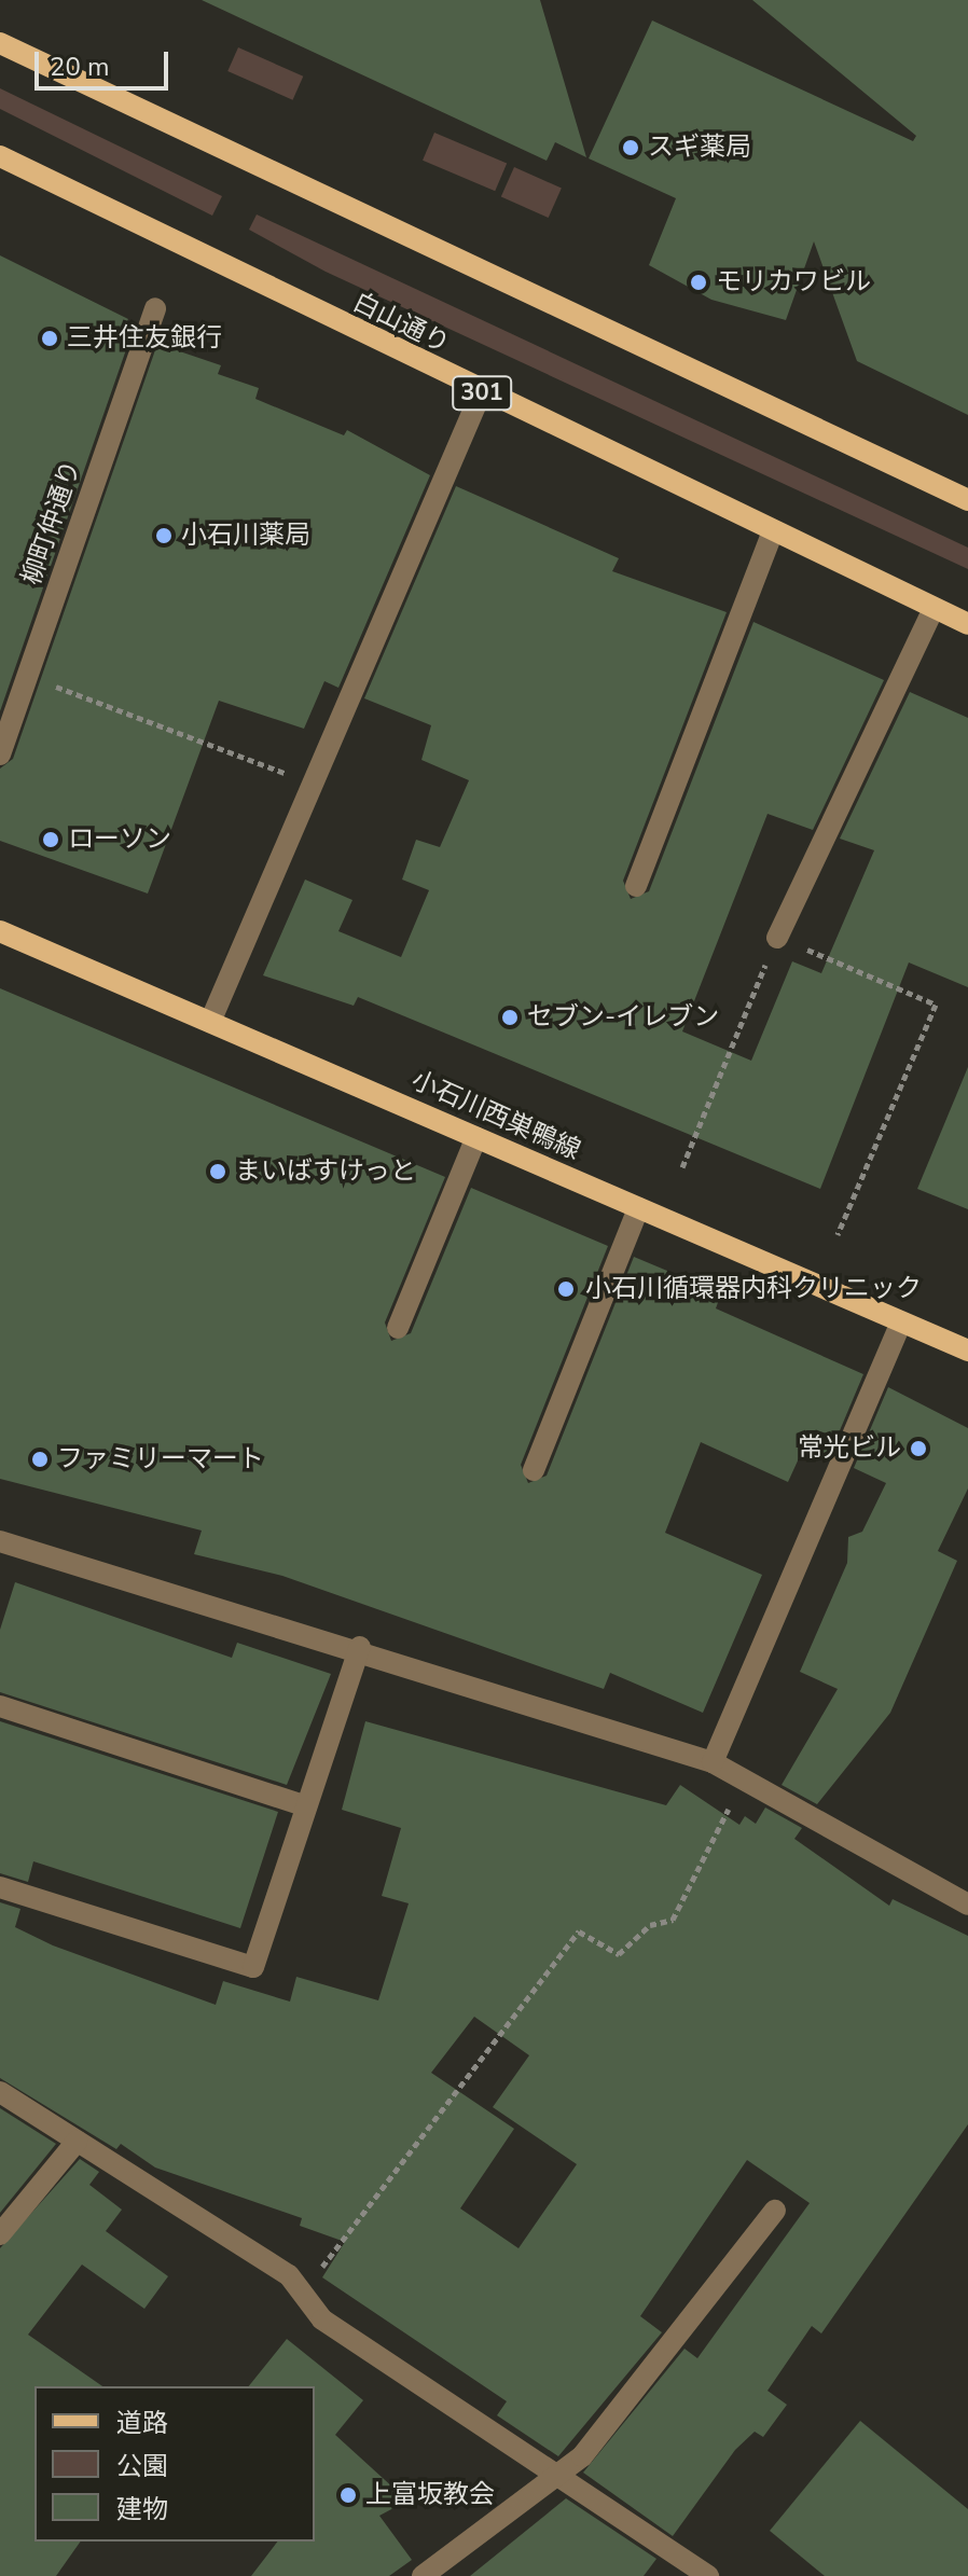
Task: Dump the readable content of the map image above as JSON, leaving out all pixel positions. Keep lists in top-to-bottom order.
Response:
{
  "streets": {
    "main road": ["白山通り", "301", "小石川西巣鴨線"],
    "street": ["柳町仲通り"]
  },
  "places": [
    "スギ薬局",
    "モリカワビル",
    "三井住友銀行",
    "小石川薬局",
    "ローソン",
    "セブン-イレブン",
    "まいばすけっと",
    "小石川循環器内科クリニック",
    "常光ビル",
    "ファミリーマート",
    "上富坂教会"
  ],
  "legend": ["道路", "公園", "建物"],
  "scale_bar": "20 m"
}
